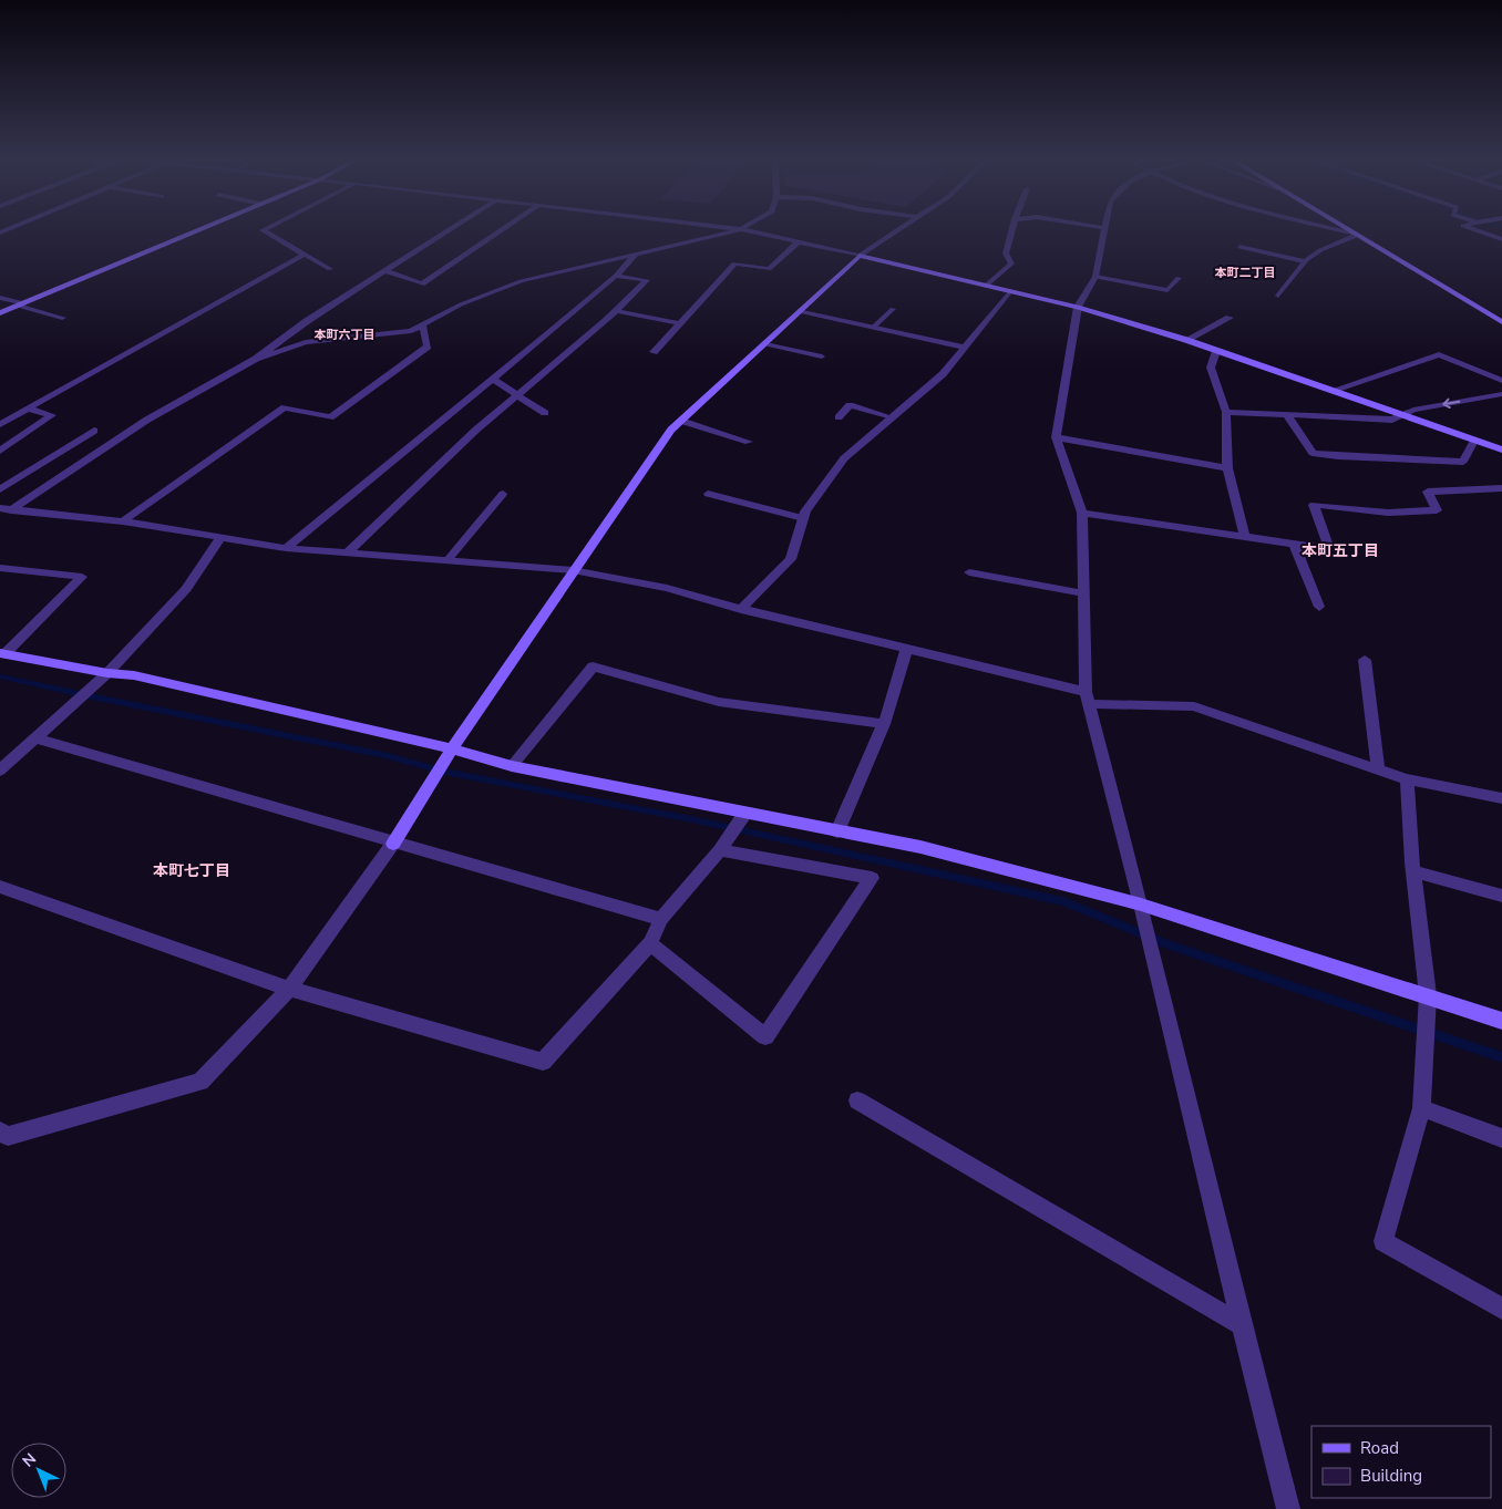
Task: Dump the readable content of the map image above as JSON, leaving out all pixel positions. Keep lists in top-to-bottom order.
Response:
{
  "districts": [
    "本町二丁目",
    "本町六丁目",
    "本町五丁目",
    "本町七丁目"
  ],
  "legend": ["Road", "Building"],
  "north": "top left"
}
